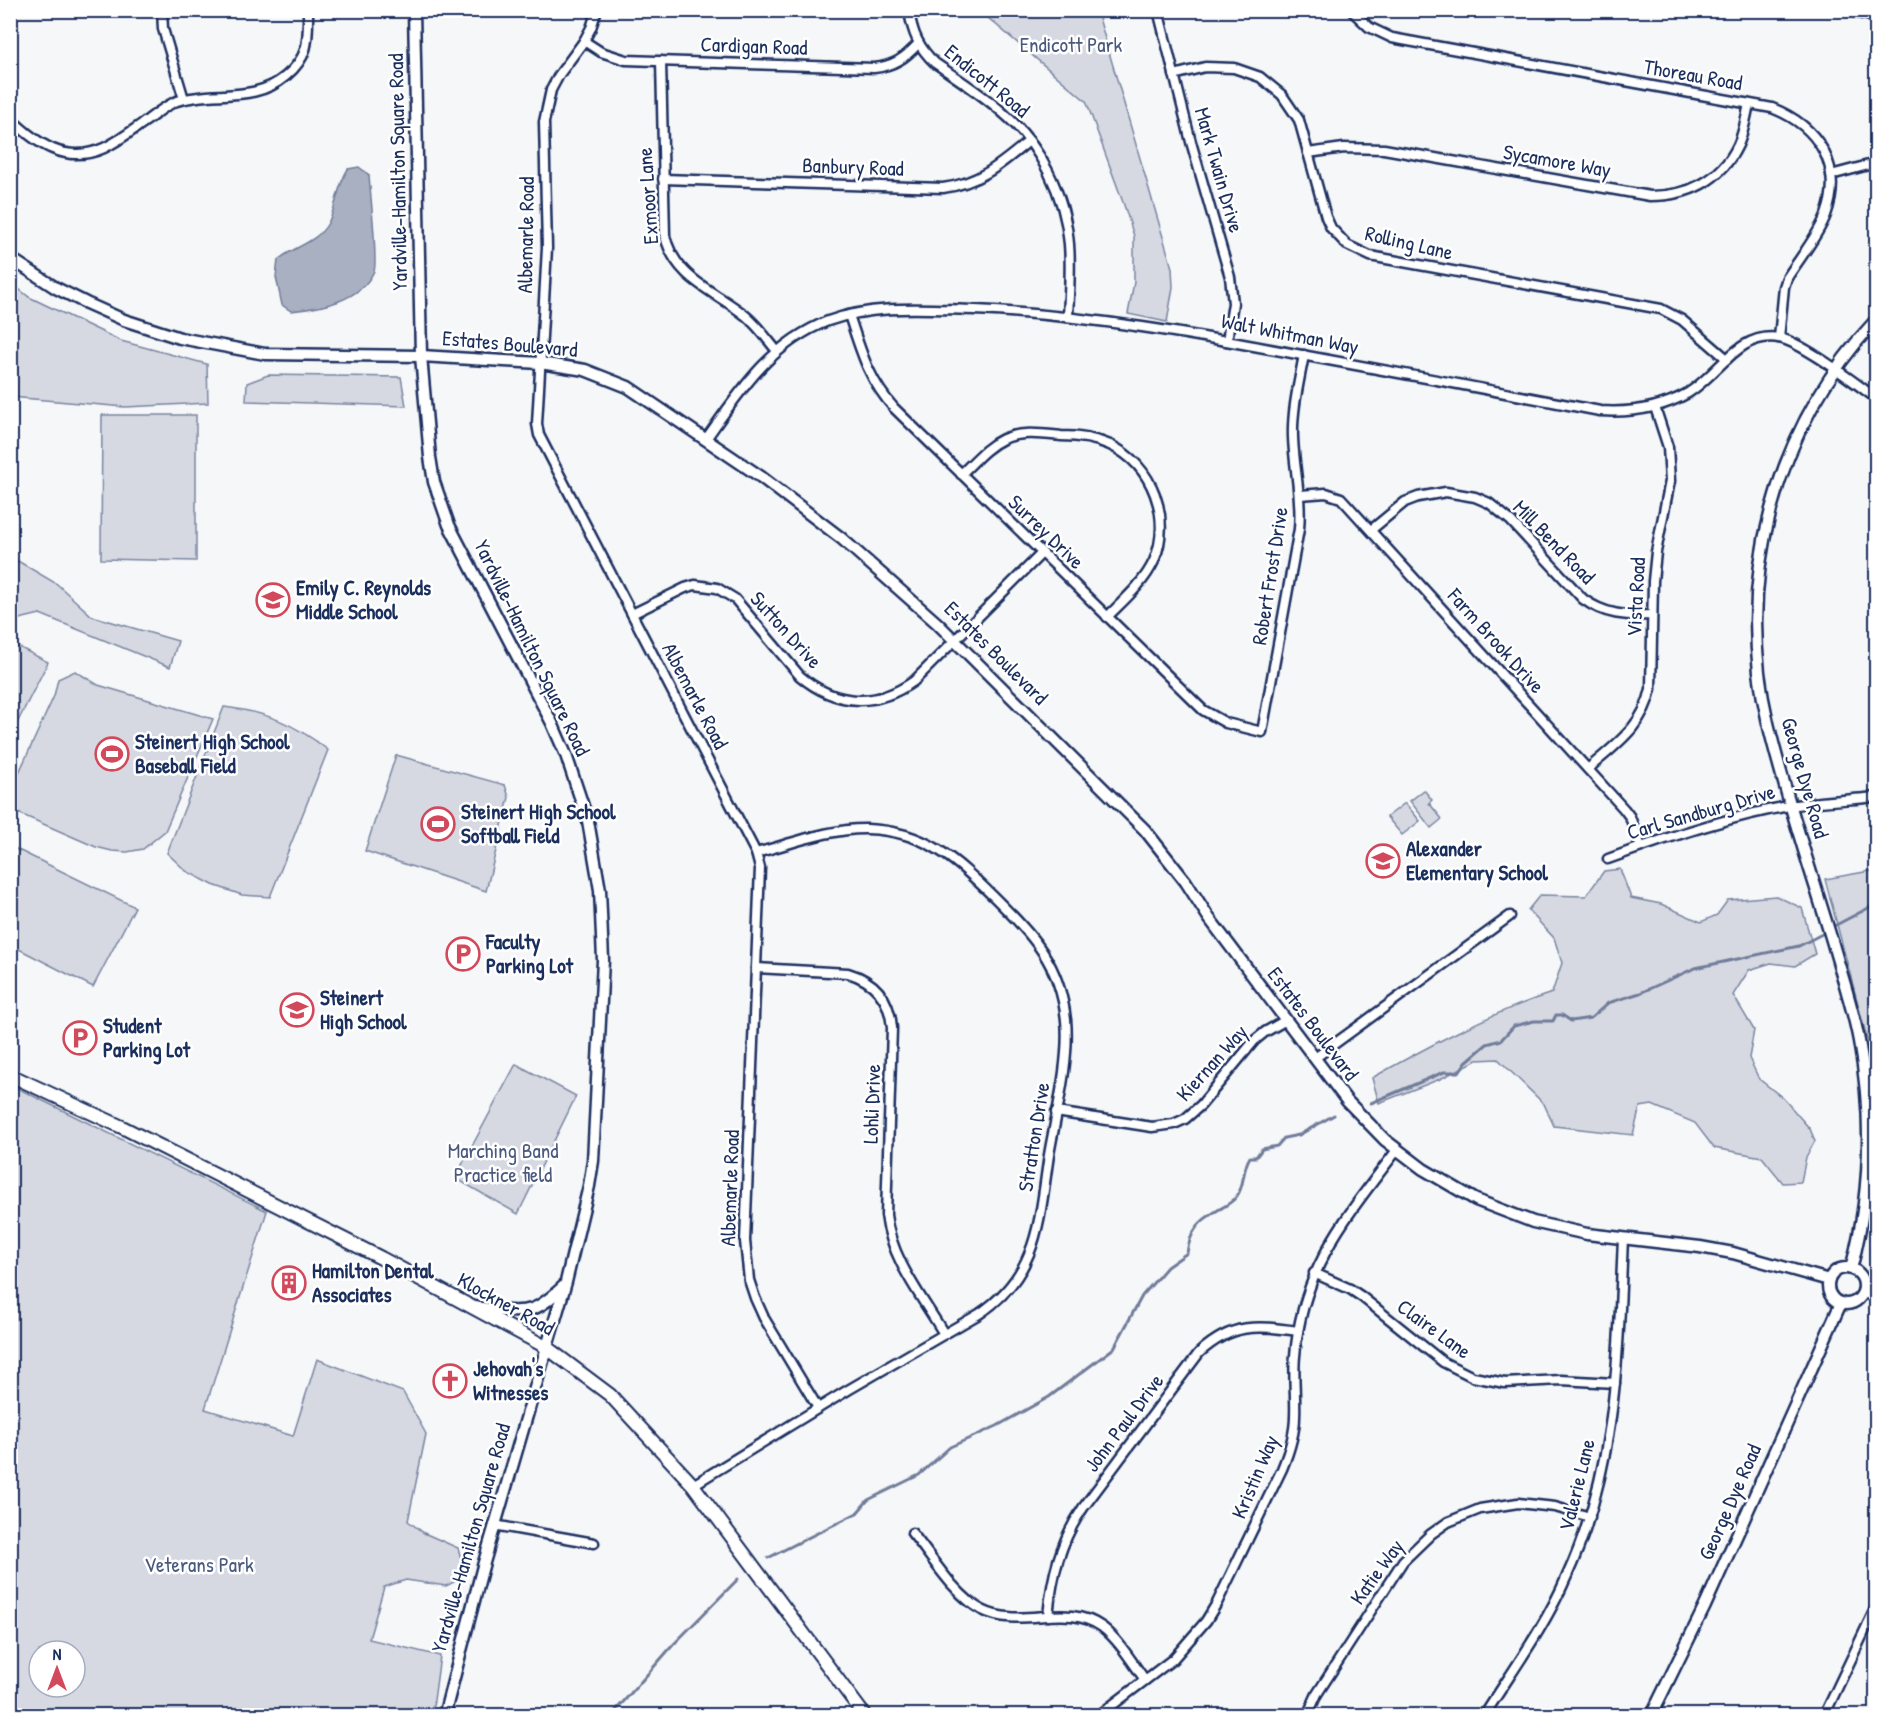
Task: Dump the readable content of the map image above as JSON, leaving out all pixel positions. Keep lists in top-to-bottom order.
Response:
{
  "streets": {
    "main road": ["Klockner Road"],
    "street": [
      "Cardigan Road",
      "Thoreau Road",
      "Endicott Road",
      "Sycamore Way",
      "Banbury Road",
      "Mark Twain Drive",
      "Yardville-Hamilton Square Road",
      "Exmoor Lane",
      "Albemarle Road",
      "Rolling Lane",
      "Walt Whitman Way",
      "Estates Boulevard",
      "Surrey Drive",
      "Mill Bend Road",
      "Robert Frost Drive",
      "Vista Road",
      "Sutton Drive",
      "Farm Brook Drive",
      "George Dye Road",
      "Carl Sandburg Drive",
      "Kiernan Way",
      "Lohli Drive",
      "Stratton Drive",
      "Claire Lane",
      "John Paul Drive",
      "Kristin Way",
      "Valerie Lane",
      "Katie Way"
    ]
  },
  "crossings": [
    ["Cardigan Road", "Endicott Road"],
    ["Cardigan Road", "Exmoor Lane"],
    ["Cardigan Road", "Albemarle Road"],
    ["Thoreau Road", "Sycamore Way"],
    ["Thoreau Road", "Walt Whitman Way"],
    ["Endicott Road", "Banbury Road"],
    ["Endicott Road", "Walt Whitman Way"],
    ["Sycamore Way", "Rolling Lane"],
    ["Banbury Road", "Exmoor Lane"],
    ["Mark Twain Drive", "Rolling Lane"],
    ["Mark Twain Drive", "Walt Whitman Way"],
    ["Yardville-Hamilton Square Road", "Estates Boulevard"],
    ["Yardville-Hamilton Square Road", "Klockner Road"],
    ["Exmoor Lane", "Walt Whitman Way"],
    ["Albemarle Road", "Estates Boulevard"],
    ["Albemarle Road", "Sutton Drive"],
    ["Albemarle Road", "Lohli Drive"],
    ["Albemarle Road", "Stratton Drive"],
    ["Rolling Lane", "Walt Whitman Way"],
    ["Walt Whitman Way", "Estates Boulevard"],
    ["Walt Whitman Way", "Surrey Drive"],
    ["Walt Whitman Way", "Robert Frost Drive"],
    ["Walt Whitman Way", "Vista Road"],
    ["Estates Boulevard", "Sutton Drive"],
    ["Estates Boulevard", "George Dye Road"],
    ["Estates Boulevard", "Kiernan Way"],
    ["Estates Boulevard", "Kristin Way"],
    ["Estates Boulevard", "Valerie Lane"],
    ["Surrey Drive", "Robert Frost Drive"],
    ["Surrey Drive", "Sutton Drive"],
    ["Mill Bend Road", "Vista Road"],
    ["Mill Bend Road", "Farm Brook Drive"],
    ["Robert Frost Drive", "Farm Brook Drive"],
    ["Vista Road", "Farm Brook Drive"],
    ["Farm Brook Drive", "Carl Sandburg Drive"],
    ["George Dye Road", "Carl Sandburg Drive"],
    ["Kiernan Way", "Stratton Drive"],
    ["Lohli Drive", "Stratton Drive"],
    ["Stratton Drive", "Klockner Road"],
    ["Claire Lane", "Kristin Way"],
    ["Claire Lane", "Valerie Lane"],
    ["John Paul Drive", "Kristin Way"],
    ["Valerie Lane", "Katie Way"]
  ],
  "parks": ["Endicott Park", "Marching Band Practice field", "Veterans Park"],
  "places": {
    "school or university": ["Emily C. Reynolds Middle School", "Alexander Elementary School", "Steinert High School"],
    "sports": ["Steinert High School Baseball Field", "Steinert High School Softball Field"],
    "parking": ["Faculty Parking Lot", "Student Parking Lot"],
    "building": ["Hamilton Dental Associates"],
    "church": ["Jehovah's Witnesses"]
  },
  "north": "top"
}
